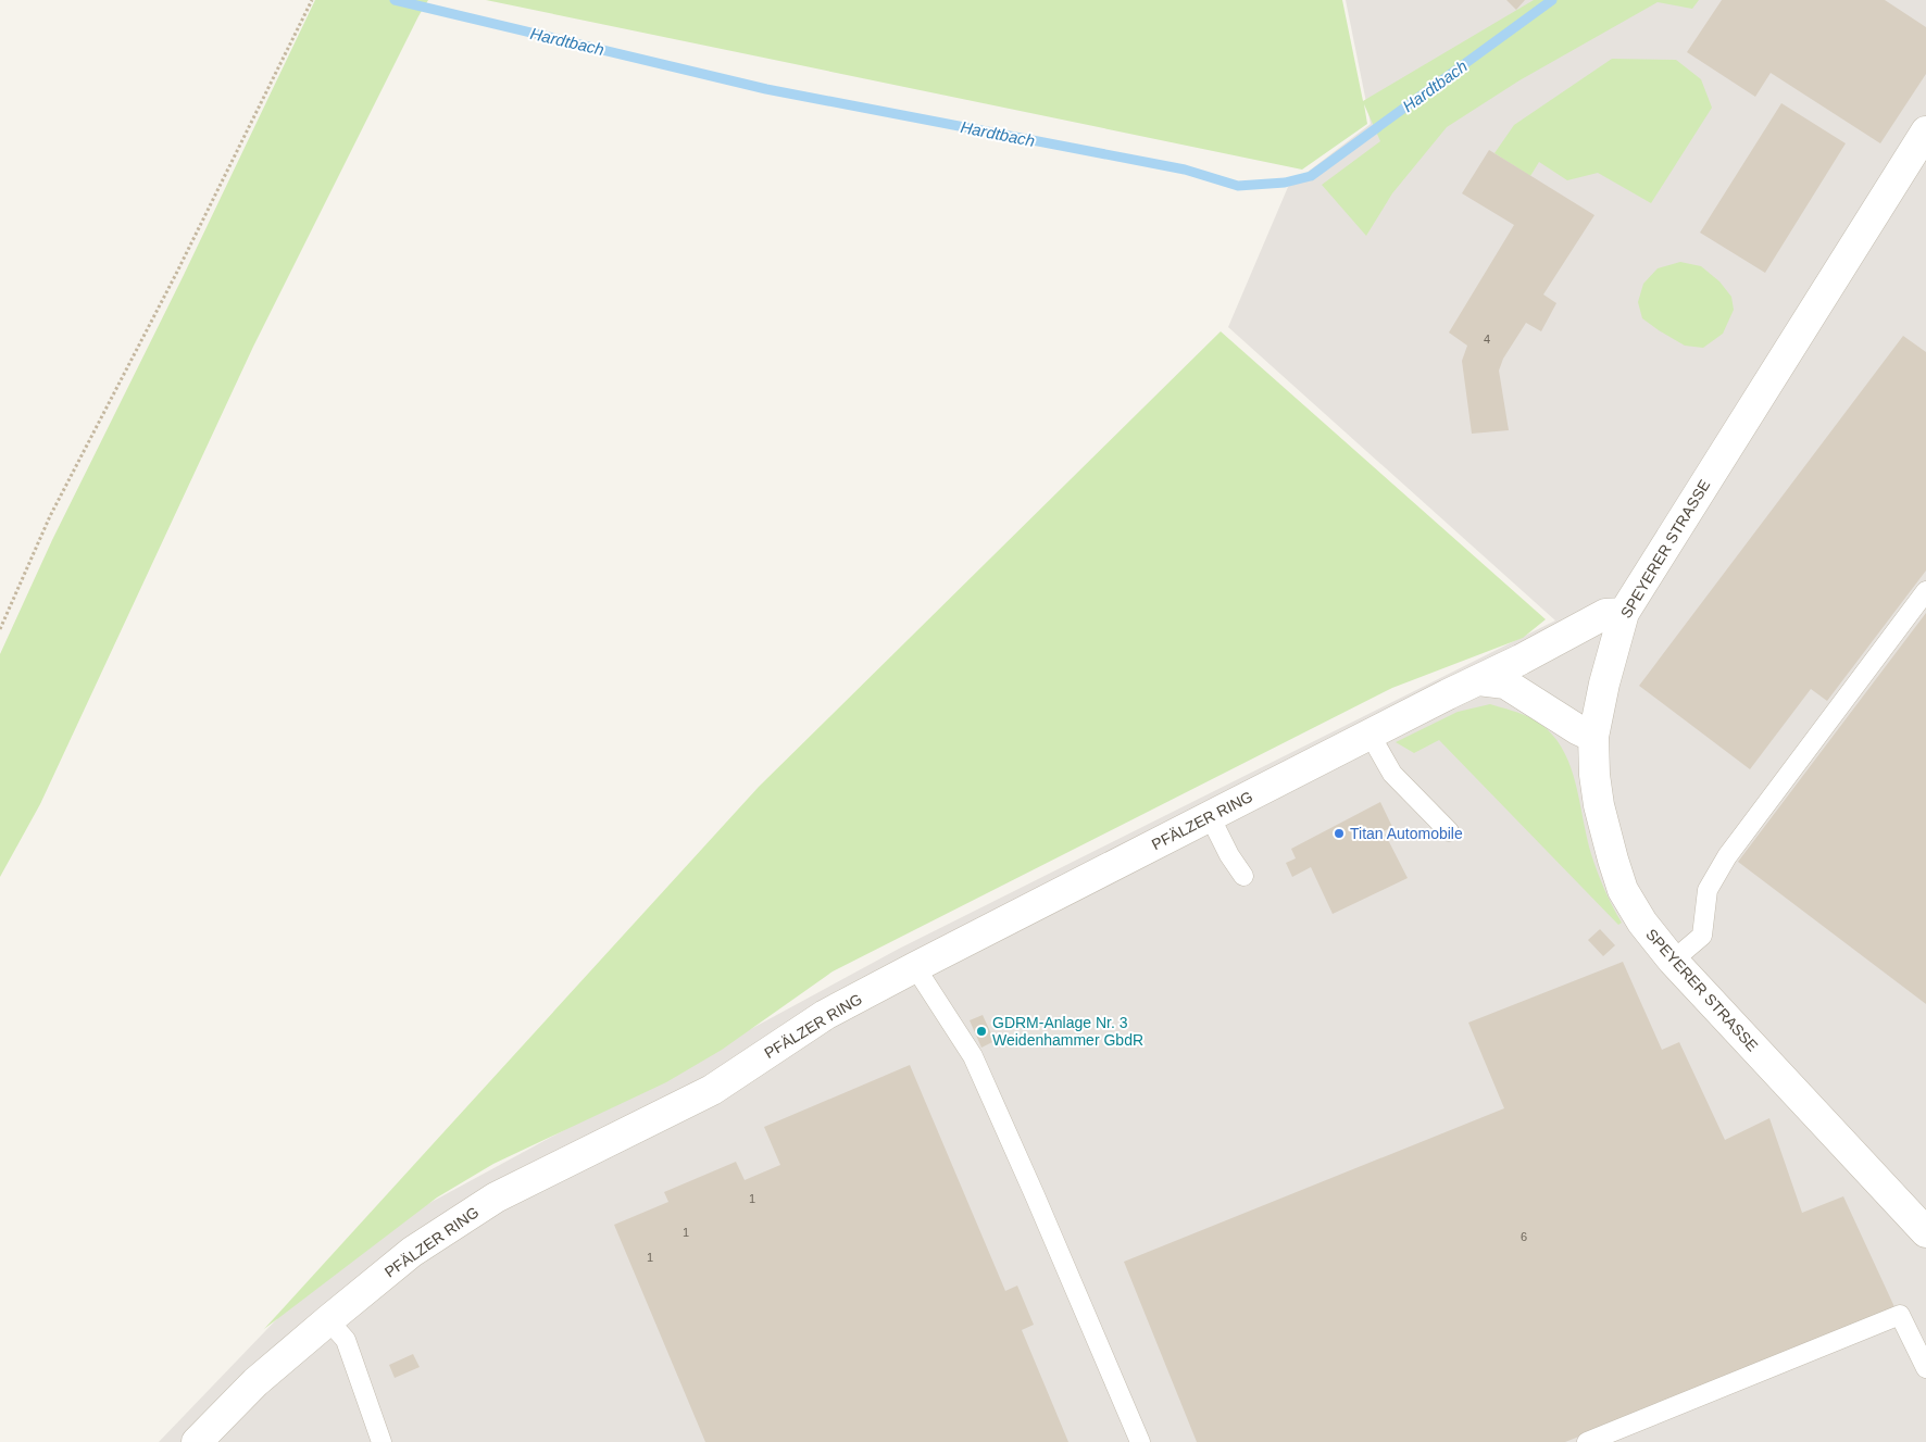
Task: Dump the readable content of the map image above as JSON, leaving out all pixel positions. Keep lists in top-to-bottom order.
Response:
{
  "streets": {
    "street": ["SPEYERER STRASSE", "PFÄLZER RING"]
  },
  "crossings": [
    ["SPEYERER STRASSE", "PFÄLZER RING"]
  ],
  "water": ["Hardtbach"],
  "places": ["Titan Automobile", "GDRM-Anlage Nr. 3 Weidenhammer GbdR"],
  "house_numbers": [
    "4",
    "1",
    "1",
    "6",
    "1"
  ]
}
